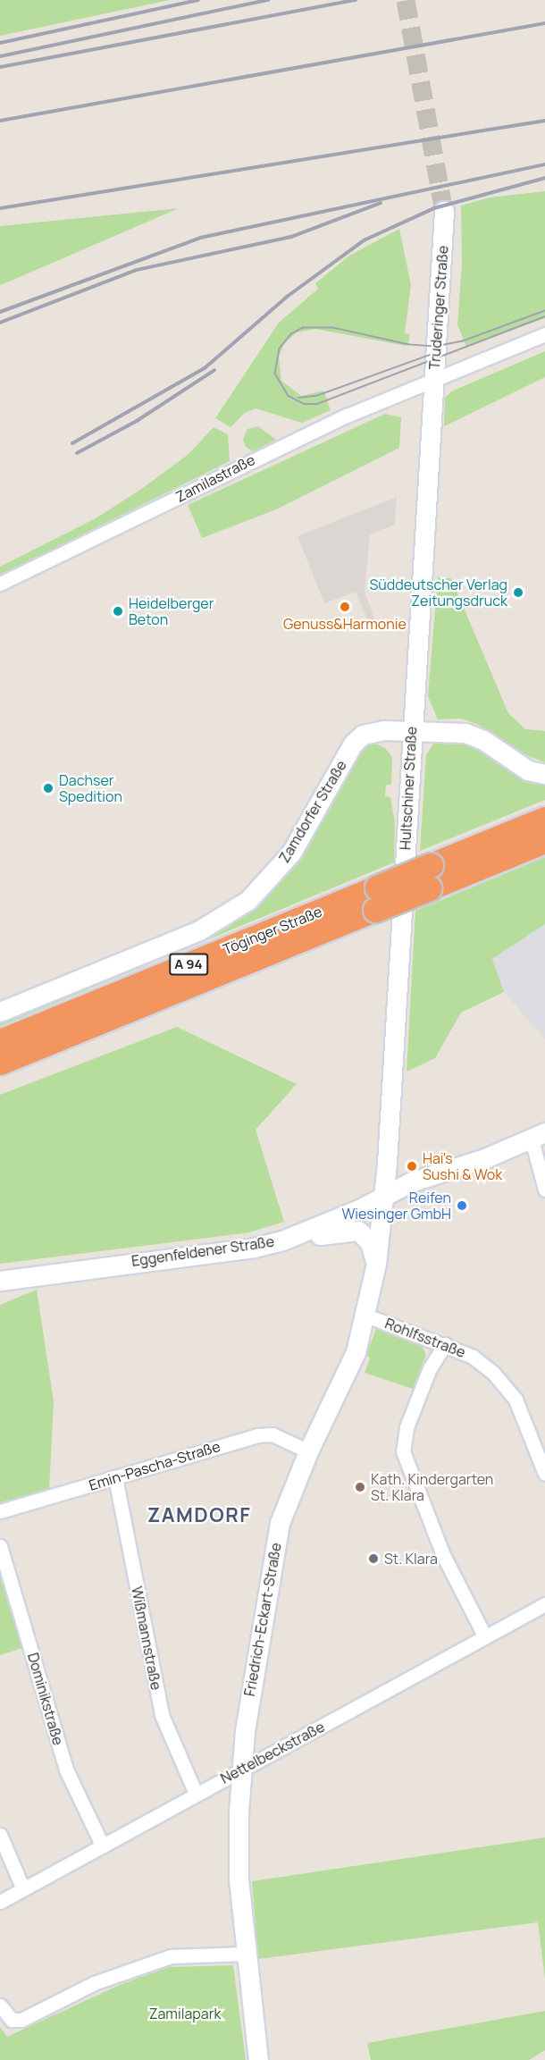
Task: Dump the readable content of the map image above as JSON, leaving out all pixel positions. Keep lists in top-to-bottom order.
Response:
{
  "streets": {
    "highway": ["Töginger Straße", "A 94"],
    "main road": [
      "Truderinger Straße",
      "Hultschiner Straße",
      "Zamdorfer Straße",
      "Eggenfeldener Straße",
      "Friedrich-Eckart-Straße"
    ],
    "street": [
      "Zamilastraße",
      "Rohlfsstraße",
      "Emin-Pascha-Straße",
      "Wißmannstraße",
      "Dominikstraße",
      "Nettelbeckstraße"
    ]
  },
  "crossings": [
    ["Truderinger Straße", "Zamilastraße"],
    ["Truderinger Straße", "Hultschiner Straße"],
    ["Zamilastraße", "Hultschiner Straße"],
    ["Hultschiner Straße", "Zamdorfer Straße"],
    ["Hultschiner Straße", "Eggenfeldener Straße"],
    ["Hultschiner Straße", "Friedrich-Eckart-Straße"],
    ["Eggenfeldener Straße", "Friedrich-Eckart-Straße"],
    ["Rohlfsstraße", "Friedrich-Eckart-Straße"],
    ["Emin-Pascha-Straße", "Friedrich-Eckart-Straße"],
    ["Emin-Pascha-Straße", "Wißmannstraße"],
    ["Friedrich-Eckart-Straße", "Nettelbeckstraße"],
    ["Wißmannstraße", "Nettelbeckstraße"],
    ["Dominikstraße", "Nettelbeckstraße"]
  ],
  "districts": ["ZAMDORF"],
  "parks": ["Zamilapark"],
  "places": [
    "Süddeutscher Verlag Zeitungsdruck",
    "Genuss&Harmonie",
    "Heidelberger Beton",
    "Dachser Spedition",
    "Hai's Sushi & Wok",
    "Reifen Wiesinger GmbH",
    "Kath. Kindergarten St. Klara",
    "St. Klara"
  ]
}
